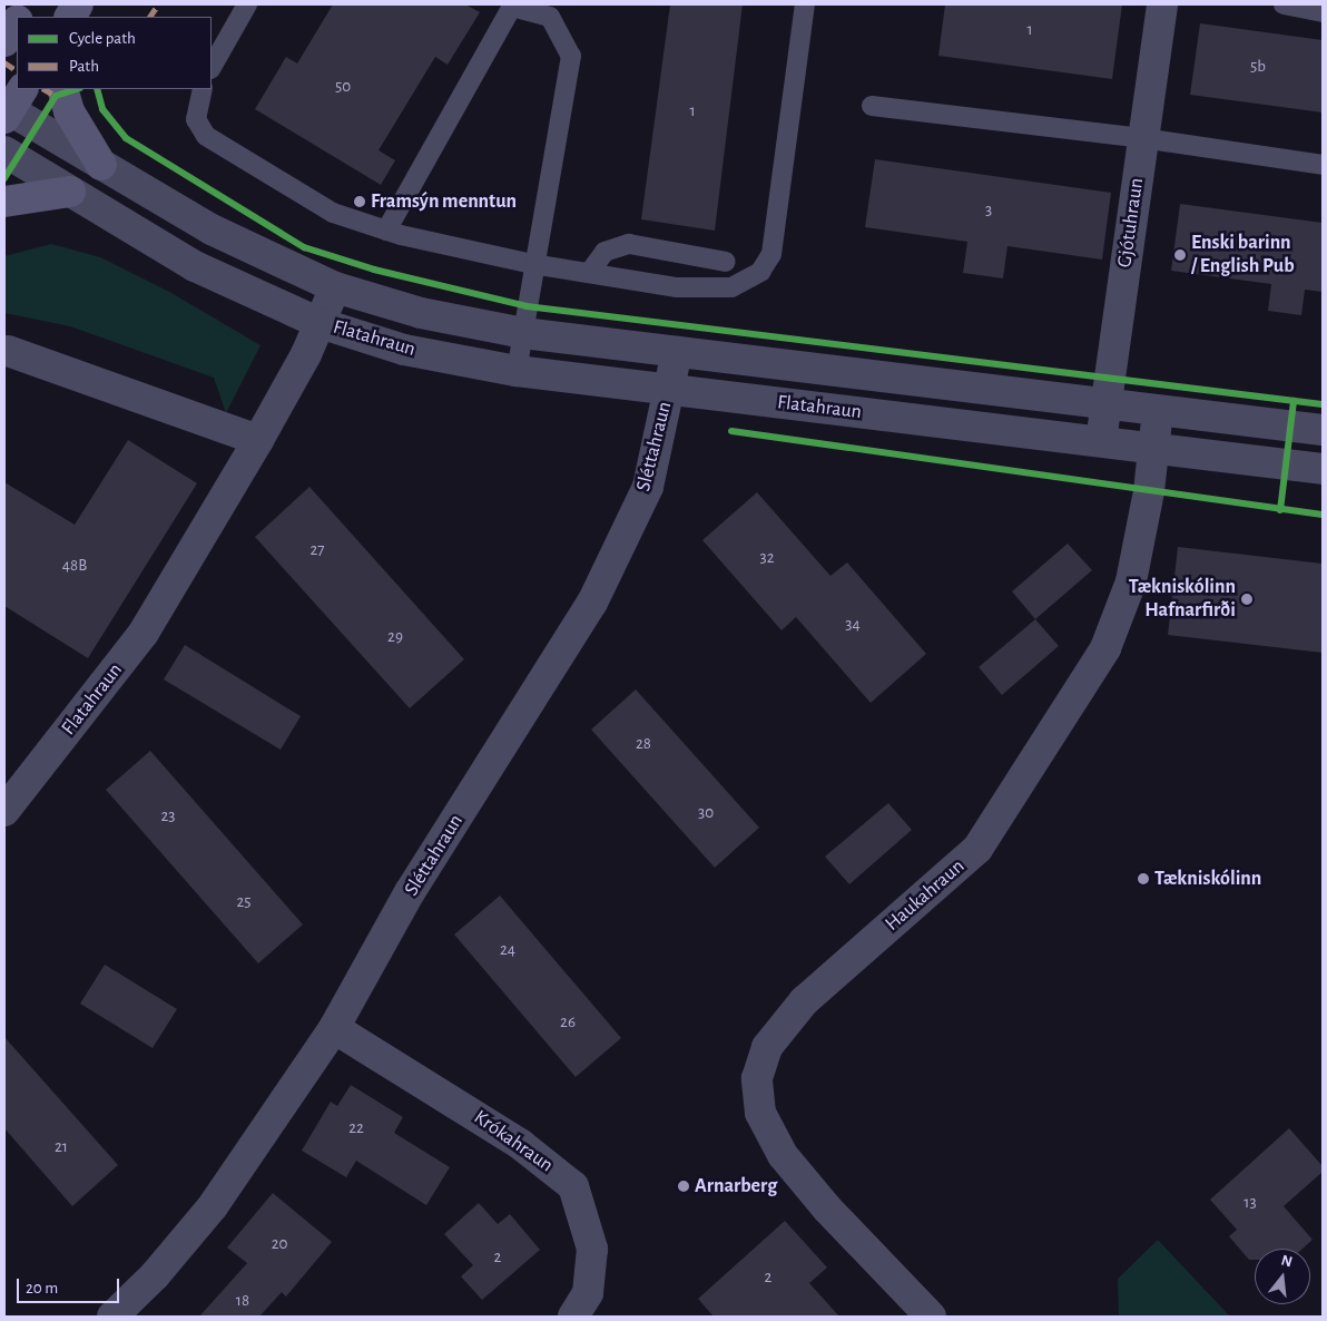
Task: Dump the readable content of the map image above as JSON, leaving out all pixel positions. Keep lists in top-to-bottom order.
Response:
{
  "streets": {
    "street": [
      "Gjótuhraun",
      "Flatahraun",
      "Sléttahraun",
      "Haukahraun",
      "Krókahraun"
    ]
  },
  "crossings": [
    ["Gjótuhraun", "Flatahraun"],
    ["Flatahraun", "Sléttahraun"],
    ["Flatahraun", "Haukahraun"],
    ["Sléttahraun", "Krókahraun"]
  ],
  "places": [
    "Framsýn menntun",
    "Enski barinn / English Pub",
    "Tækniskólinn Hafnarfirði",
    "Tækniskólinn",
    "Arnarberg"
  ],
  "house_numbers": [
    "1",
    "5b",
    "50",
    "1",
    "3",
    "27",
    "32",
    "48B",
    "34",
    "29",
    "28",
    "30",
    "23",
    "25",
    "24",
    "26",
    "22",
    "21",
    "13",
    "20",
    "2",
    "2",
    "18"
  ],
  "legend": ["Cycle path", "Path"],
  "scale_bar": "20 m",
  "north": "top"
}
